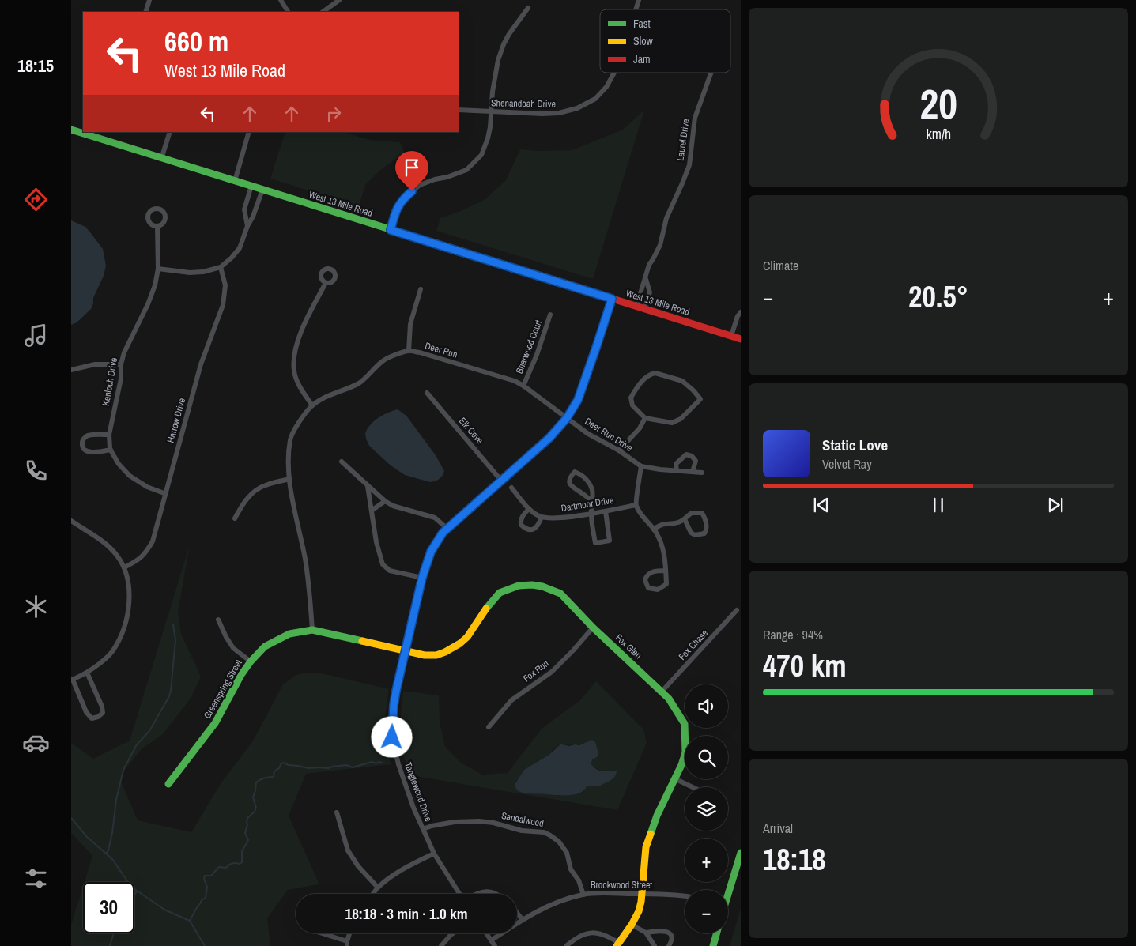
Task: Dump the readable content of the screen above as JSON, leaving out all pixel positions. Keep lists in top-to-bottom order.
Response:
{
  "streets": {
    "street": [
      "Shenandoah Drive",
      "Laurel Drive",
      "West 13 Mile Road",
      "Briarwood Court",
      "Deer Run",
      "Kenloch Drive",
      "Harrow Drive",
      "Elk Cove",
      "Deer Run Drive",
      "Dartmoor Drive",
      "Fox Chase",
      "Fox Glen",
      "Fox Run",
      "Greenspring Street",
      "Tanglewood Drive",
      "Sandalwood",
      "Brookwood Street"
    ]
  },
  "crossings": [
    ["Laurel Drive", "West 13 Mile Road"],
    ["West 13 Mile Road", "Tanglewood Drive"],
    ["Briarwood Court", "Deer Run"],
    ["Deer Run", "Deer Run Drive"],
    ["Deer Run", "Greenspring Street"],
    ["Deer Run", "Tanglewood Drive"],
    ["Kenloch Drive", "Harrow Drive"],
    ["Elk Cove", "Tanglewood Drive"],
    ["Deer Run Drive", "Tanglewood Drive"],
    ["Fox Chase", "Fox Glen"],
    ["Fox Glen", "Fox Run"],
    ["Fox Glen", "Greenspring Street"],
    ["Fox Glen", "Tanglewood Drive"],
    ["Fox Glen", "Brookwood Street"],
    ["Greenspring Street", "Tanglewood Drive"],
    ["Tanglewood Drive", "Sandalwood"],
    ["Sandalwood", "Brookwood Street"]
  ],
  "legend": ["Fast", "Slow", "Jam"],
  "page": {
    "tabs": "18:15",
    "turn": ["660 m", "West 13 Mile Road"],
    "tile": [
      "Climate",
      ["Range · 94%", "470 km"],
      ["Arrival", "18:18"]
    ],
    "heat": ["−", "20.5°", "+"],
    "song": ["Static Love", "Velvet Ray"],
    "map_buttons": ["+", "−"],
    "limit": "30",
    "trip": "18:18 · 3 min · 1.0 km",
    "gauge": ["20", "km/h"]
  }
}
